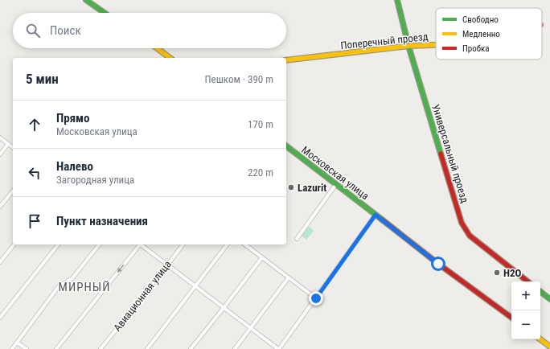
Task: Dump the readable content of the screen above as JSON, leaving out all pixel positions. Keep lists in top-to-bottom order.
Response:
{
  "streets": {
    "street": [
      "Поперечный проезд",
      "Универсальный проезд",
      "Московская улица",
      "Авиационная улица"
    ]
  },
  "crossings": [
    ["Поперечный проезд", "Универсальный проезд"]
  ],
  "districts": ["МИРНЫЙ"],
  "places": ["Lazurit", "Н2О"],
  "legend": ["Свободно", "Медленно", "Пробка"],
  "page": {
    "search": "Поиск",
    "heading": ["5 мин", "Пешком · 390 m"],
    "list": [
      ["Прямо", "Московская улица", "170 m"],
      ["Налево", "Загородная улица", "220 m"],
      "Пункт назначения"
    ],
    "map_buttons": ["+", "−"]
  }
}
